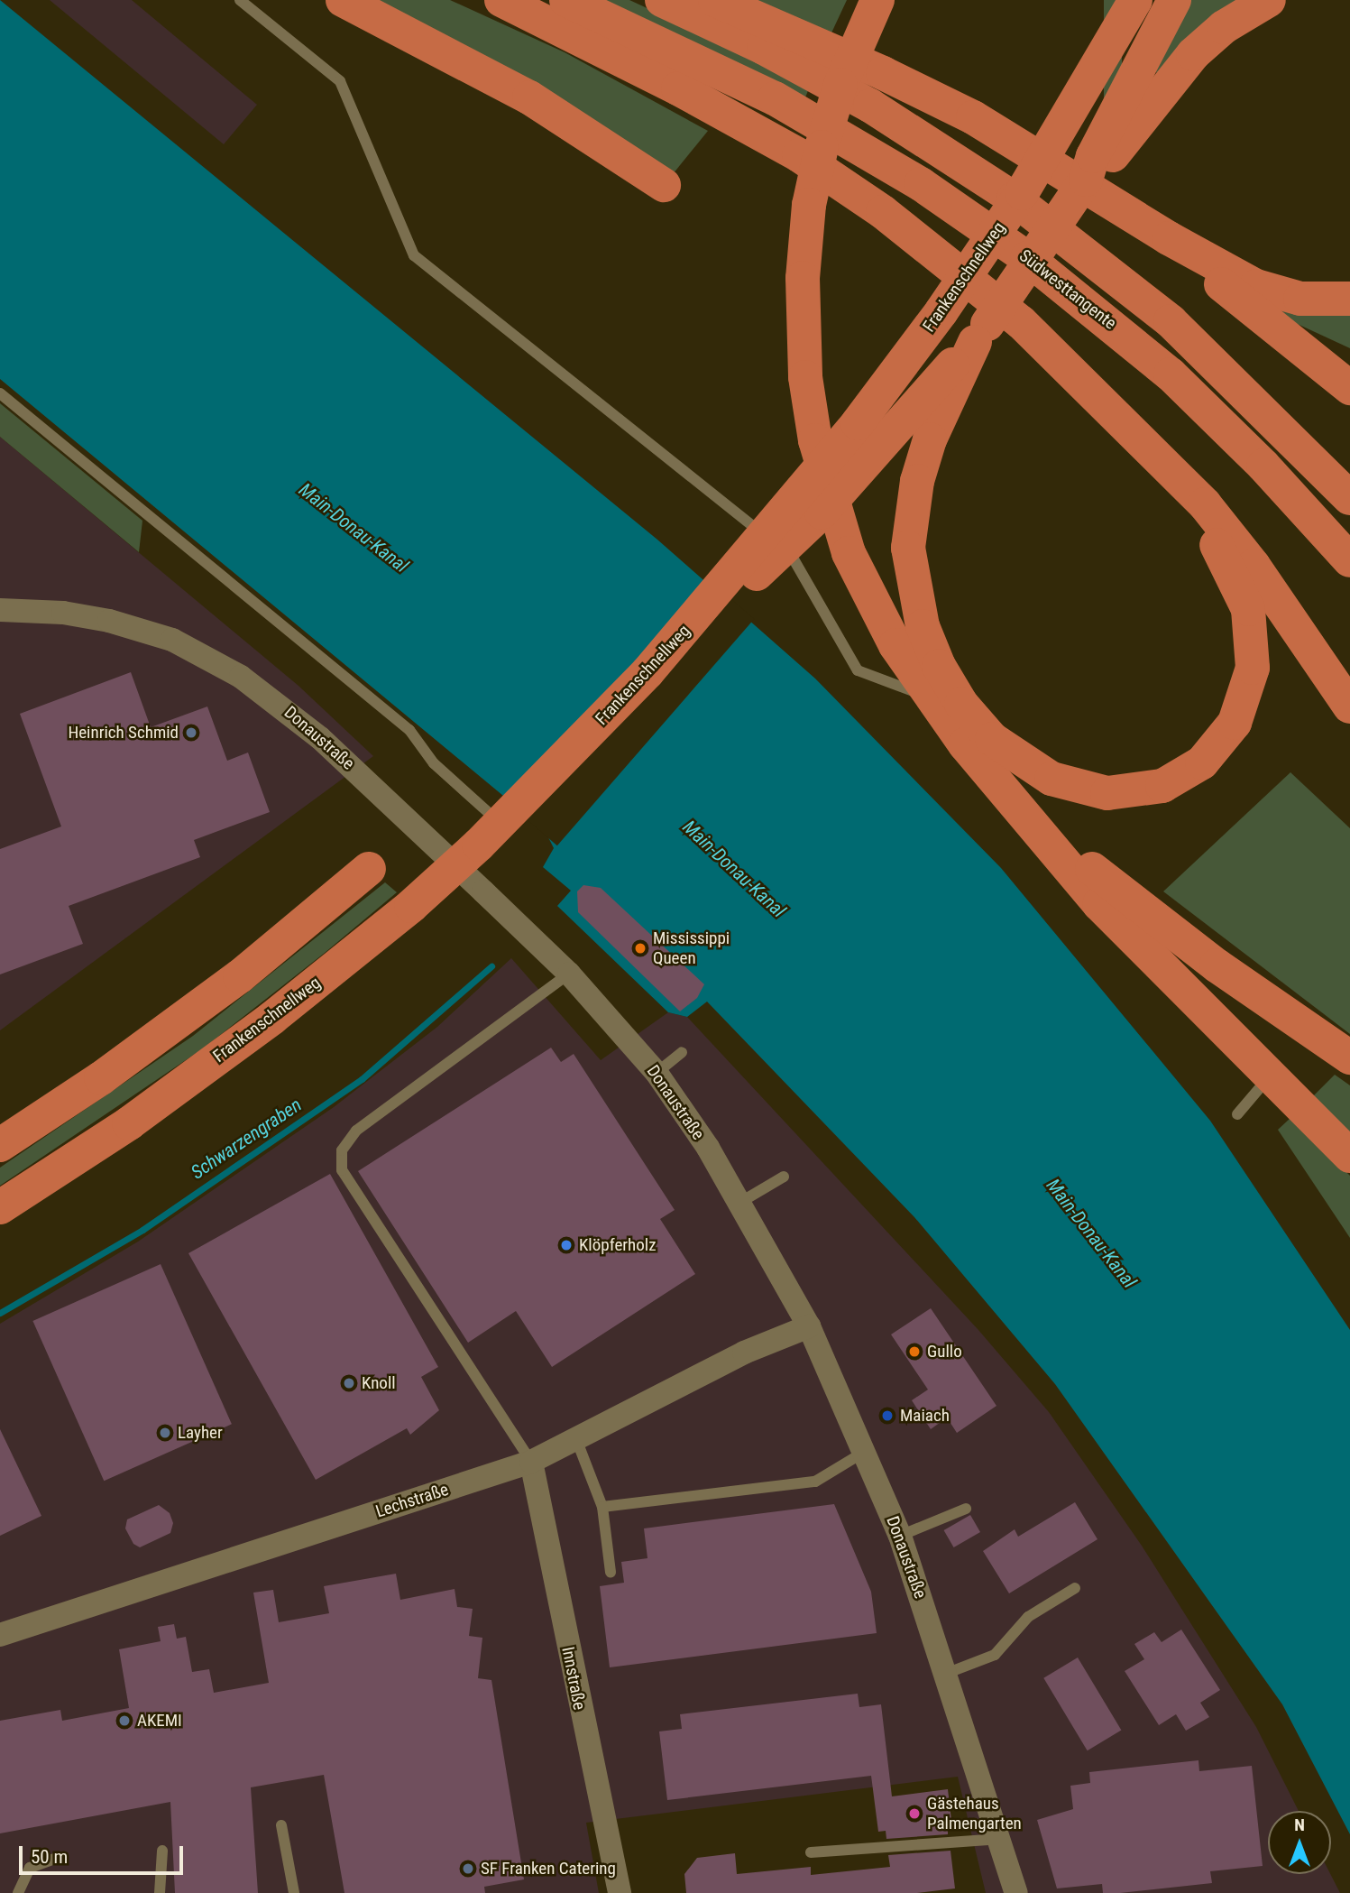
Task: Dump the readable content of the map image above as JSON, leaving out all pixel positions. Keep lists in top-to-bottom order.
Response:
{
  "streets": {
    "highway": ["Frankenschnellweg", "Südwesttangente"],
    "street": ["Donaustraße", "Lechstraße", "Innstraße"]
  },
  "crossings": [
    ["Donaustraße", "Lechstraße"],
    ["Lechstraße", "Innstraße"]
  ],
  "water": ["Main-Donau-Kanal", "Schwarzengraben"],
  "places": [
    "Heinrich Schmid",
    "Mississippi Queen",
    "Klöpferholz",
    "Gullo",
    "Knoll",
    "Maiach",
    "Layher",
    "AKEMI",
    "Gästehaus Palmengarten",
    "SF Franken Catering"
  ],
  "scale_bar": "50 m",
  "north": "top"
}
